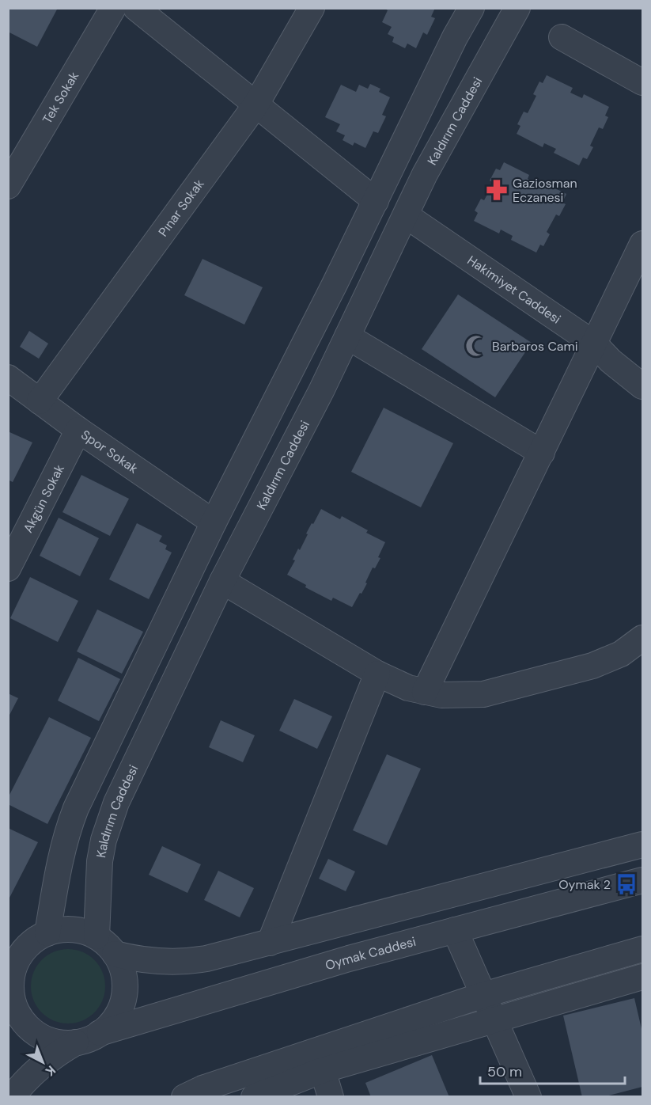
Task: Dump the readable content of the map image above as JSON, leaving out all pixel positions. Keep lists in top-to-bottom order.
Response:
{
  "streets": {
    "street": [
      "Tek Sokak",
      "Kaldırım Caddesi",
      "Pınar Sokak",
      "Hakimiyet Caddesi",
      "Spor Sokak",
      "Akgün Sokak",
      "Oymak Caddesi"
    ]
  },
  "crossings": [
    ["Kaldırım Caddesi", "Hakimiyet Caddesi"],
    ["Kaldırım Caddesi", "Oymak Caddesi"],
    ["Pınar Sokak", "Spor Sokak"],
    ["Spor Sokak", "Akgün Sokak"]
  ],
  "places": {
    "pharmacy": ["Gaziosman Eczanesi"],
    "mosque": ["Barbaros Cami"],
    "bus stop": ["Oymak 2"]
  },
  "scale_bar": "50 m",
  "north": "bottom right"
}
